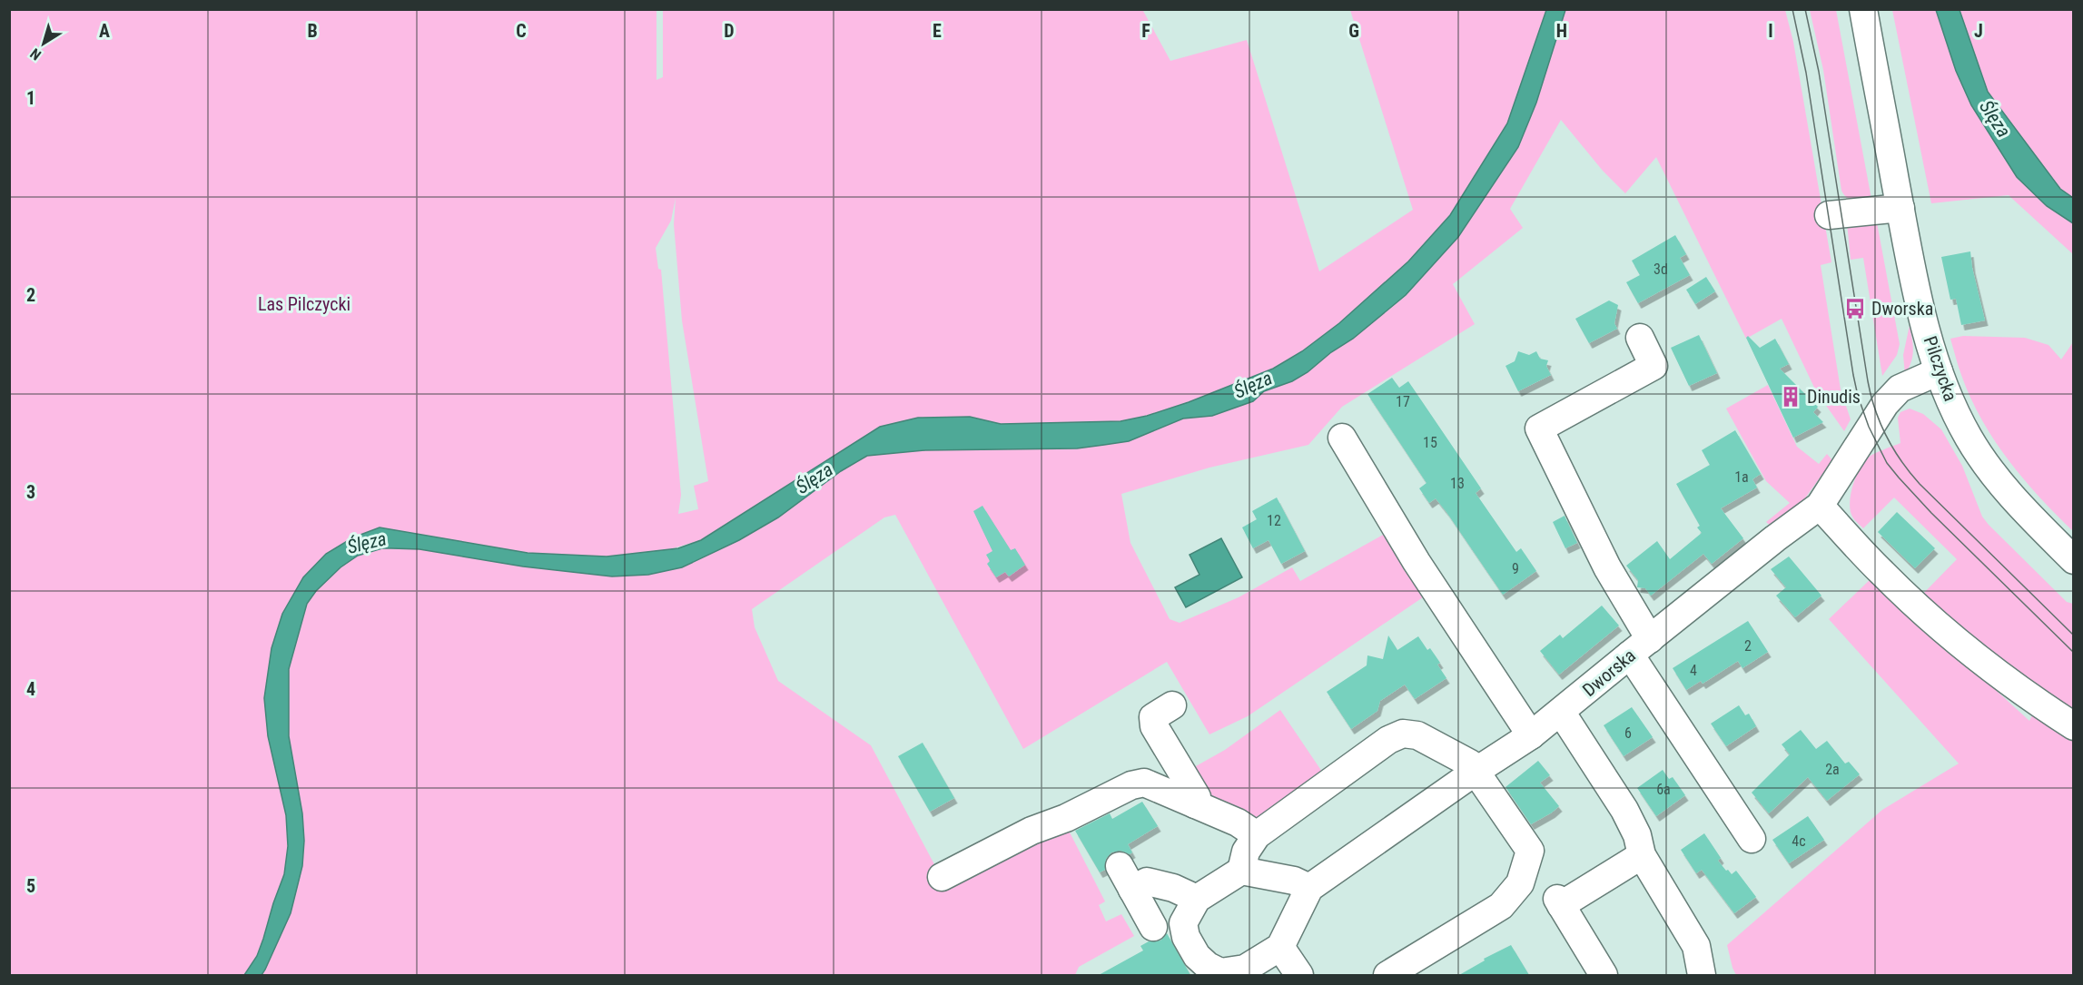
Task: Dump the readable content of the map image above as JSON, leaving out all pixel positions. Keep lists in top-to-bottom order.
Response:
{
  "streets": {
    "street": ["Pilczycka", "Dworska"]
  },
  "crossings": [
    ["Pilczycka", "Dworska"]
  ],
  "water": ["Ślęza"],
  "parks": ["Las Pilczycki"],
  "places": {
    "bus stop": ["Dworska"],
    "building": ["Dinudis"]
  },
  "house_numbers": [
    "3d",
    "17",
    "15",
    "1a",
    "13",
    "12",
    "9",
    "2",
    "4",
    "6",
    "2a",
    "6a",
    "4c"
  ],
  "north": "bottom left",
  "grid": {
    "columns": [
      "A",
      "B",
      "C",
      "D",
      "E",
      "F",
      "G",
      "H",
      "I",
      "J"
    ],
    "rows": [
      "1",
      "2",
      "3",
      "4",
      "5"
    ]
  }
}
